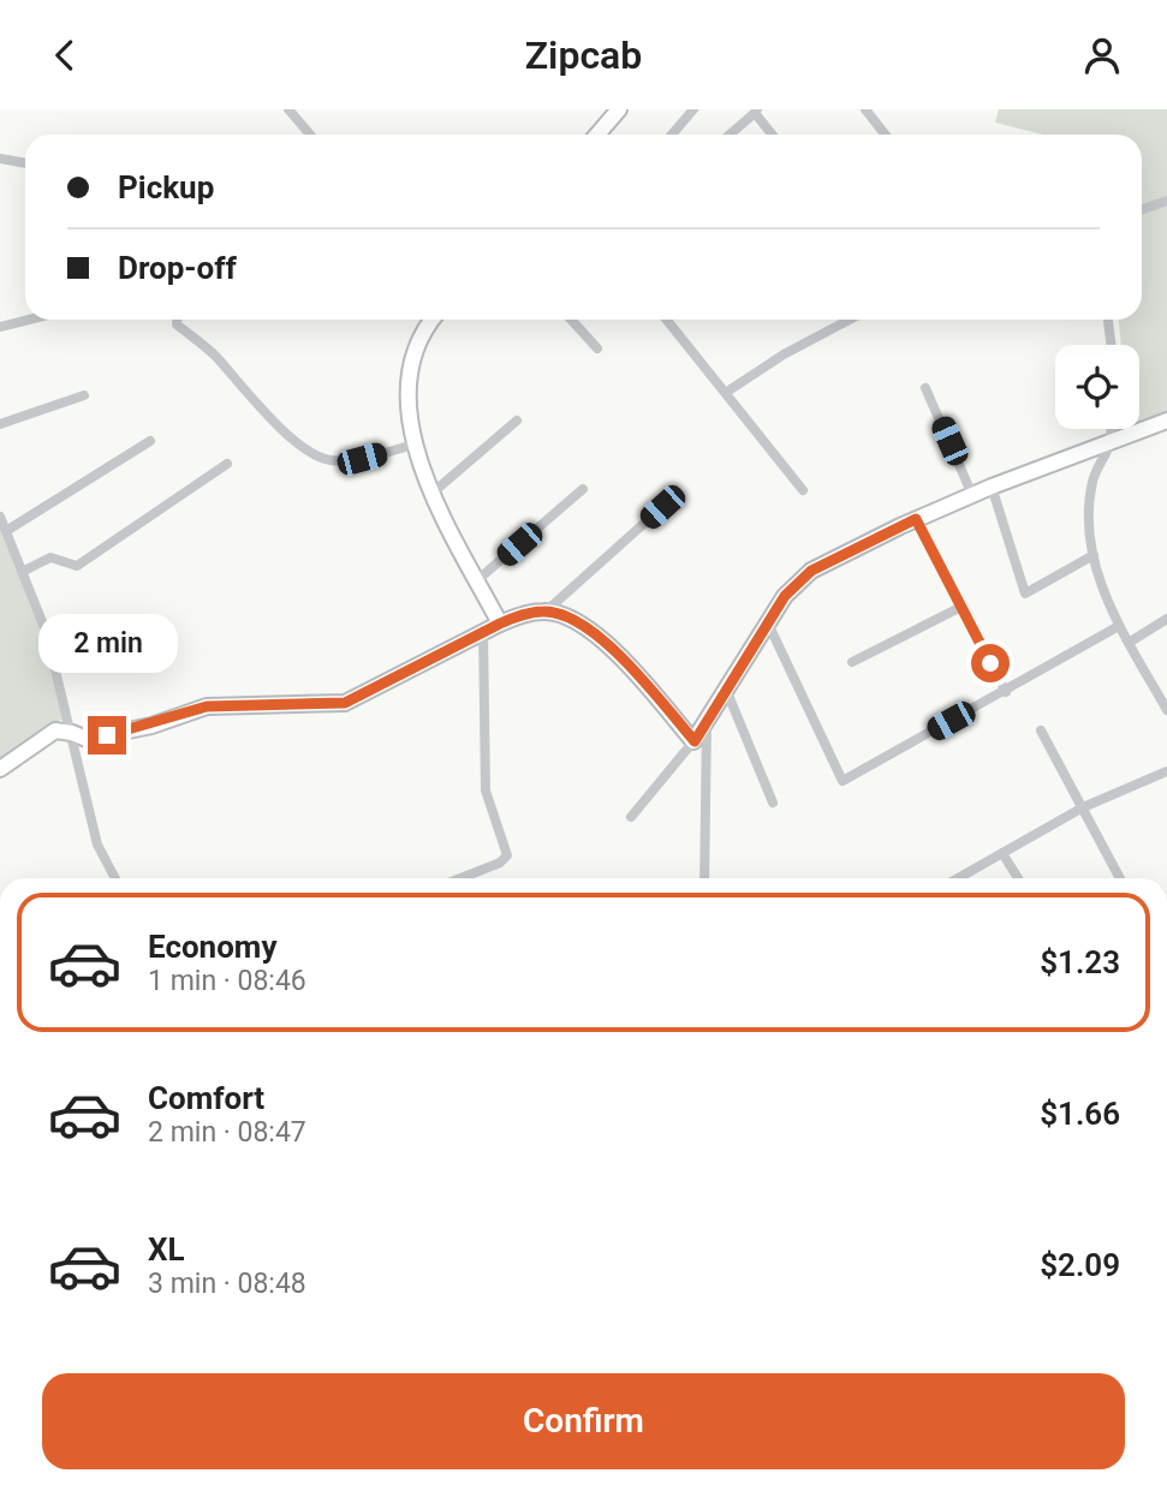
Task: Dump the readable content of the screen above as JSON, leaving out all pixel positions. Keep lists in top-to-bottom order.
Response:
{
  "page": {
    "header": "Zipcab",
    "banner": ["Pickup", "Drop-off"],
    "bubble": "2 min",
    "list": [
      {
        "name": "Economy",
        "note": "1 min · 08:46",
        "value": "$1.23"
      },
      {
        "name": "Comfort",
        "note": "2 min · 08:47",
        "value": "$1.66"
      },
      {
        "name": "XL",
        "note": "3 min · 08:48",
        "value": "$2.09"
      }
    ],
    "buttons": "Confirm"
  }
}
